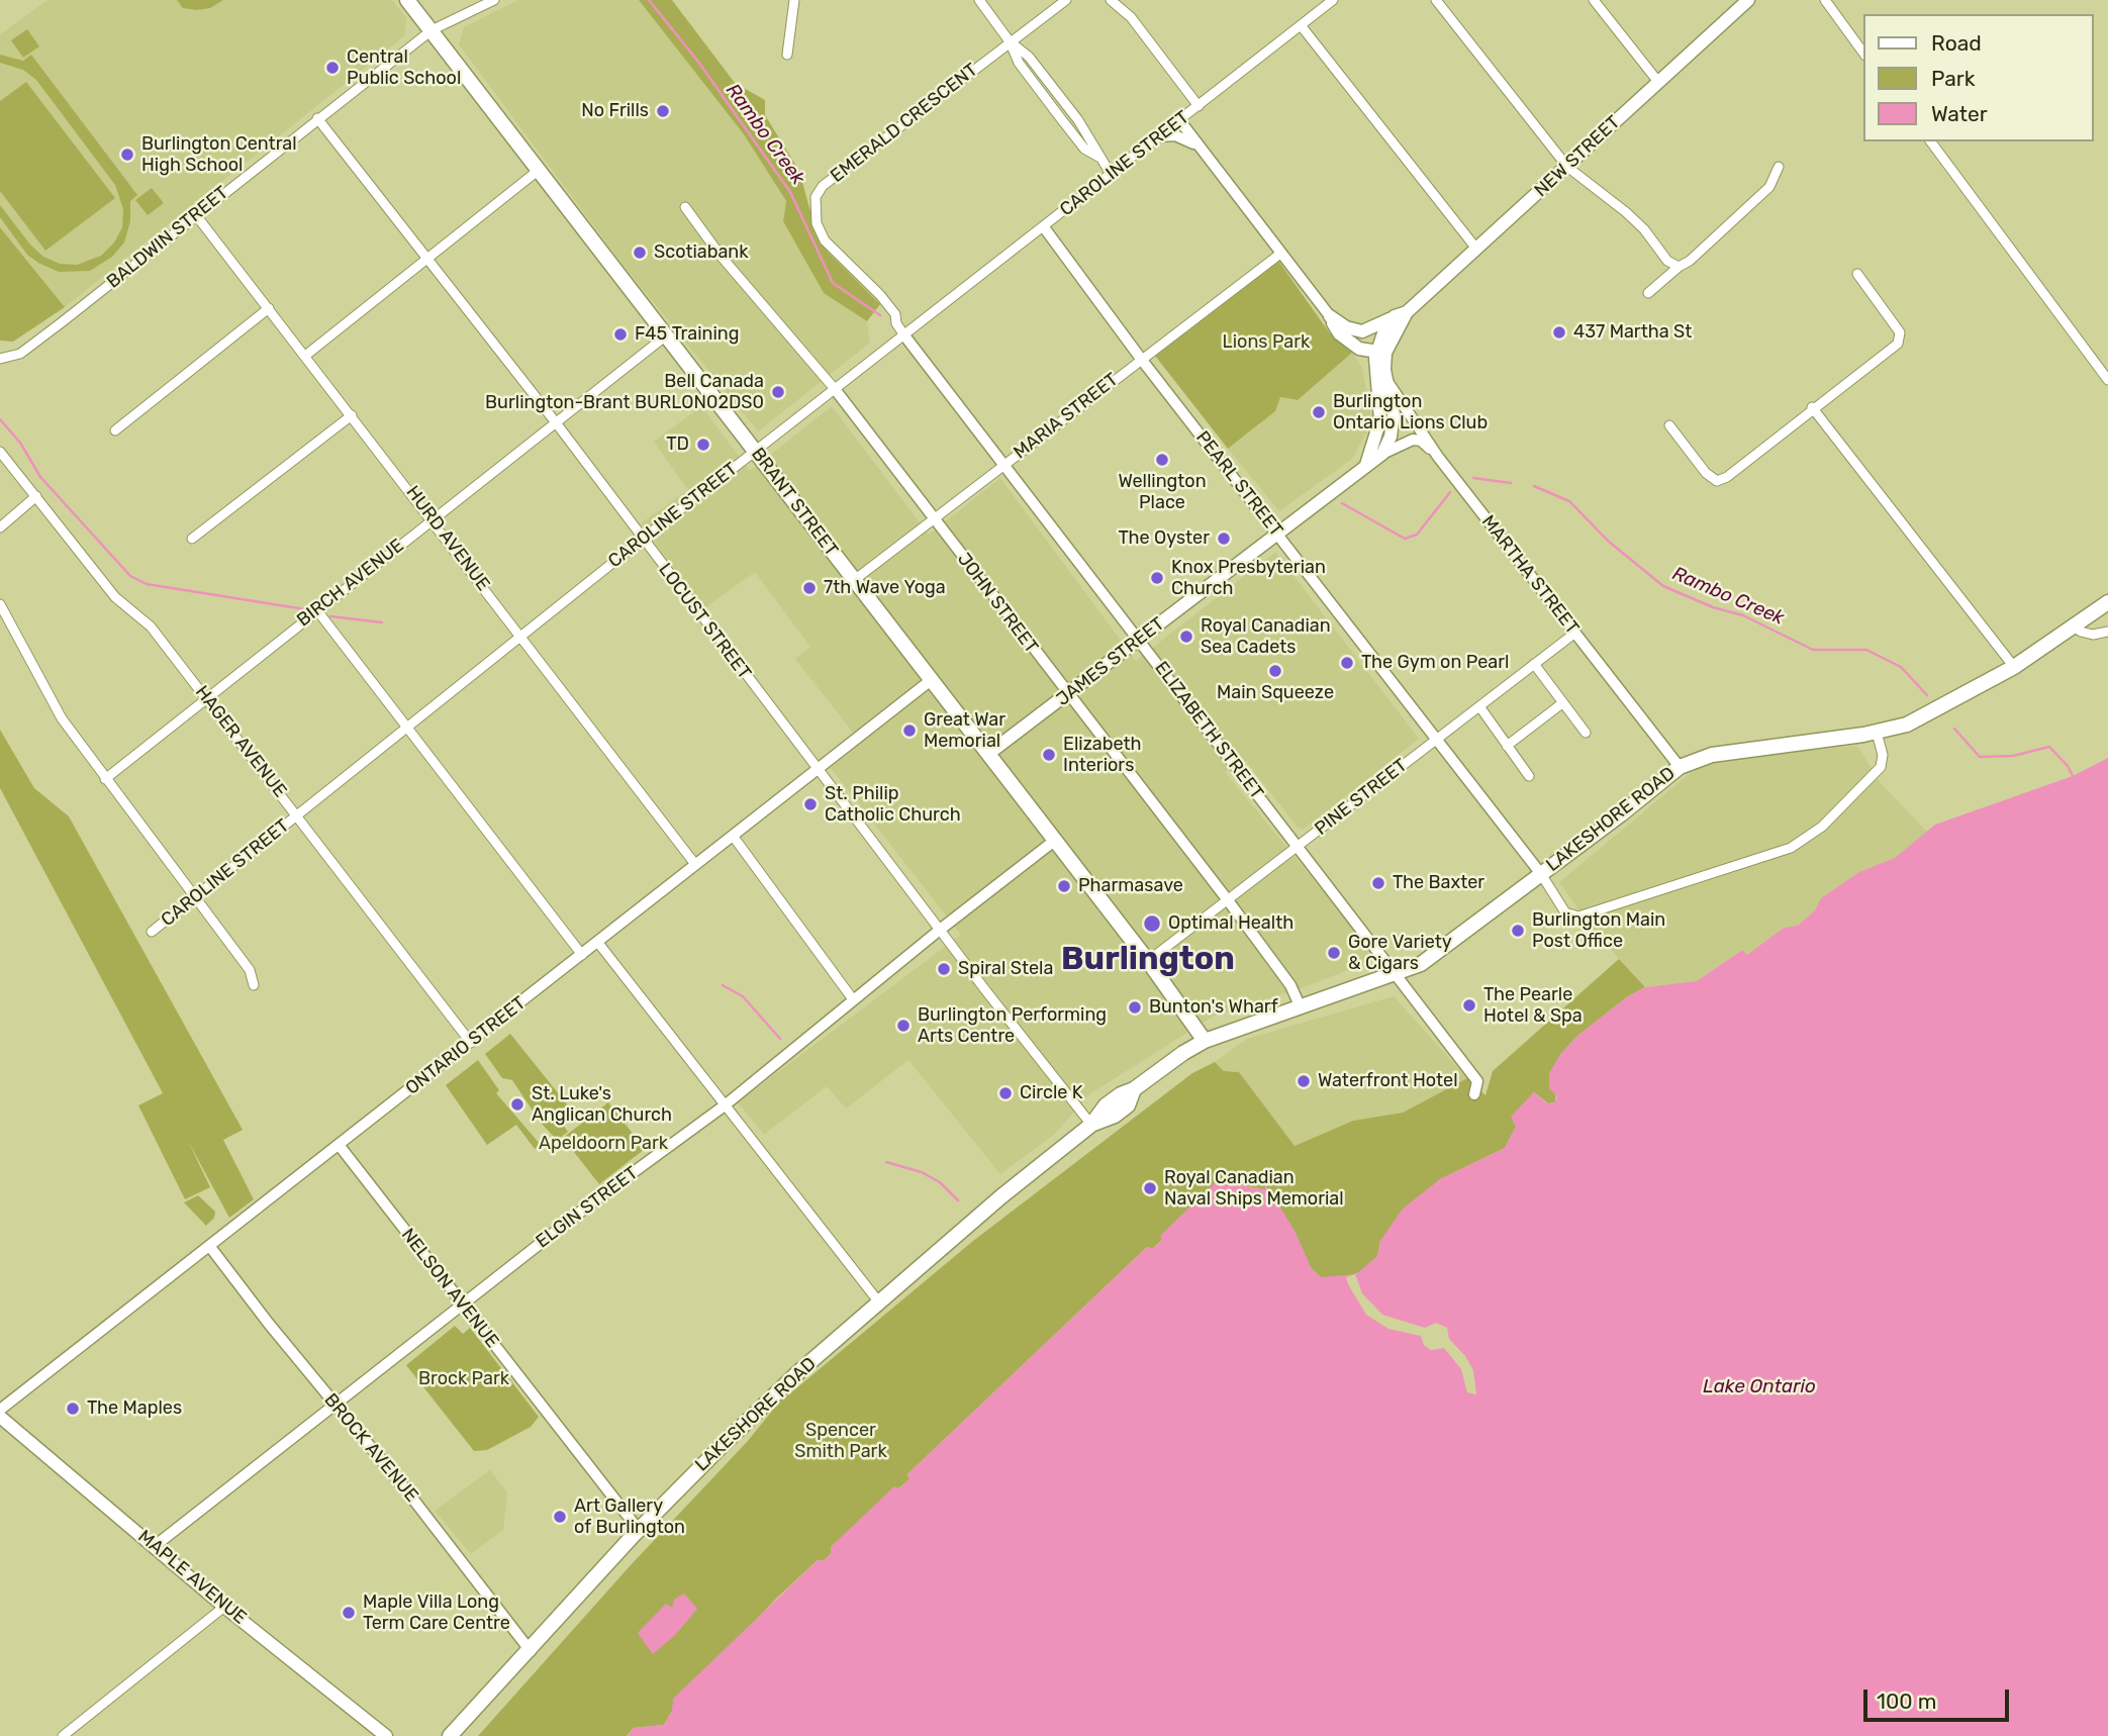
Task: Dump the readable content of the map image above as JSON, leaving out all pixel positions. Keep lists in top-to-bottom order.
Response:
{
  "streets": {
    "main road": [
      "NEW STREET",
      "BRANT STREET",
      "JAMES STREET",
      "LAKESHORE ROAD",
      "MAPLE AVENUE"
    ],
    "street": [
      "EMERALD CRESCENT",
      "CAROLINE STREET",
      "BALDWIN STREET",
      "MARIA STREET",
      "PEARL STREET",
      "HURD AVENUE",
      "MARTHA STREET",
      "BIRCH AVENUE",
      "JOHN STREET",
      "LOCUST STREET",
      "ELIZABETH STREET",
      "HAGER AVENUE",
      "PINE STREET",
      "ONTARIO STREET",
      "ELGIN STREET",
      "NELSON AVENUE",
      "BROCK AVENUE"
    ]
  },
  "crossings": [
    ["EMERALD CRESCENT", "CAROLINE STREET"],
    ["EMERALD CRESCENT", "ELIZABETH STREET"],
    ["CAROLINE STREET", "PEARL STREET"],
    ["CAROLINE STREET", "BRANT STREET"],
    ["CAROLINE STREET", "HURD AVENUE"],
    ["CAROLINE STREET", "JOHN STREET"],
    ["CAROLINE STREET", "LOCUST STREET"],
    ["CAROLINE STREET", "ELIZABETH STREET"],
    ["CAROLINE STREET", "HAGER AVENUE"],
    ["BALDWIN STREET", "BRANT STREET"],
    ["BALDWIN STREET", "HURD AVENUE"],
    ["BALDWIN STREET", "LOCUST STREET"],
    ["MARIA STREET", "PEARL STREET"],
    ["MARIA STREET", "BRANT STREET"],
    ["MARIA STREET", "JOHN STREET"],
    ["MARIA STREET", "ELIZABETH STREET"],
    ["PEARL STREET", "JAMES STREET"],
    ["PEARL STREET", "PINE STREET"],
    ["PEARL STREET", "LAKESHORE ROAD"],
    ["BRANT STREET", "BIRCH AVENUE"],
    ["BRANT STREET", "JAMES STREET"],
    ["BRANT STREET", "PINE STREET"],
    ["BRANT STREET", "LAKESHORE ROAD"],
    ["BRANT STREET", "ONTARIO STREET"],
    ["BRANT STREET", "ELGIN STREET"],
    ["HURD AVENUE", "BIRCH AVENUE"],
    ["HURD AVENUE", "ONTARIO STREET"],
    ["MARTHA STREET", "PINE STREET"],
    ["MARTHA STREET", "LAKESHORE ROAD"],
    ["BIRCH AVENUE", "LOCUST STREET"],
    ["BIRCH AVENUE", "HAGER AVENUE"],
    ["JOHN STREET", "JAMES STREET"],
    ["JOHN STREET", "PINE STREET"],
    ["JOHN STREET", "LAKESHORE ROAD"],
    ["LOCUST STREET", "LAKESHORE ROAD"],
    ["LOCUST STREET", "ONTARIO STREET"],
    ["LOCUST STREET", "ELGIN STREET"],
    ["JAMES STREET", "ELIZABETH STREET"],
    ["ELIZABETH STREET", "PINE STREET"],
    ["ELIZABETH STREET", "LAKESHORE ROAD"],
    ["HAGER AVENUE", "ONTARIO STREET"],
    ["LAKESHORE ROAD", "NELSON AVENUE"],
    ["LAKESHORE ROAD", "BROCK AVENUE"],
    ["ONTARIO STREET", "NELSON AVENUE"],
    ["ONTARIO STREET", "BROCK AVENUE"],
    ["ELGIN STREET", "NELSON AVENUE"],
    ["ELGIN STREET", "BROCK AVENUE"],
    ["ELGIN STREET", "MAPLE AVENUE"]
  ],
  "districts": ["Burlington"],
  "water": ["Rambo Creek", "Lake Ontario"],
  "parks": [
    "Lions Park",
    "Apeldoorn Park",
    "Brock Park",
    "Spencer Smith Park"
  ],
  "places": [
    "Central Public School",
    "No Frills",
    "Burlington Central High School",
    "Scotiabank",
    "437 Martha St",
    "F45 Training",
    "Bell Canada Burlington-Brant BURLON02DS0",
    "Burlington Ontario Lions Club",
    "TD",
    "Wellington Place",
    "The Oyster",
    "Knox Presbyterian Church",
    "7th Wave Yoga",
    "Royal Canadian Sea Cadets",
    "The Gym on Pearl",
    "Main Squeeze",
    "Great War Memorial",
    "Elizabeth Interiors",
    "St. Philip Catholic Church",
    "The Baxter",
    "Pharmasave",
    "Optimal Health",
    "Burlington Main Post Office",
    "Gore Variety & Cigars",
    "Spiral Stela",
    "The Pearle Hotel & Spa",
    "Bunton's Wharf",
    "Burlington Performing Arts Centre",
    "Waterfront Hotel",
    "Circle K",
    "St. Luke's Anglican Church",
    "Royal Canadian Naval Ships Memorial",
    "The Maples",
    "Art Gallery of Burlington",
    "Maple Villa Long Term Care Centre"
  ],
  "legend": ["Road", "Park", "Water"],
  "scale_bar": "100 m"
}
